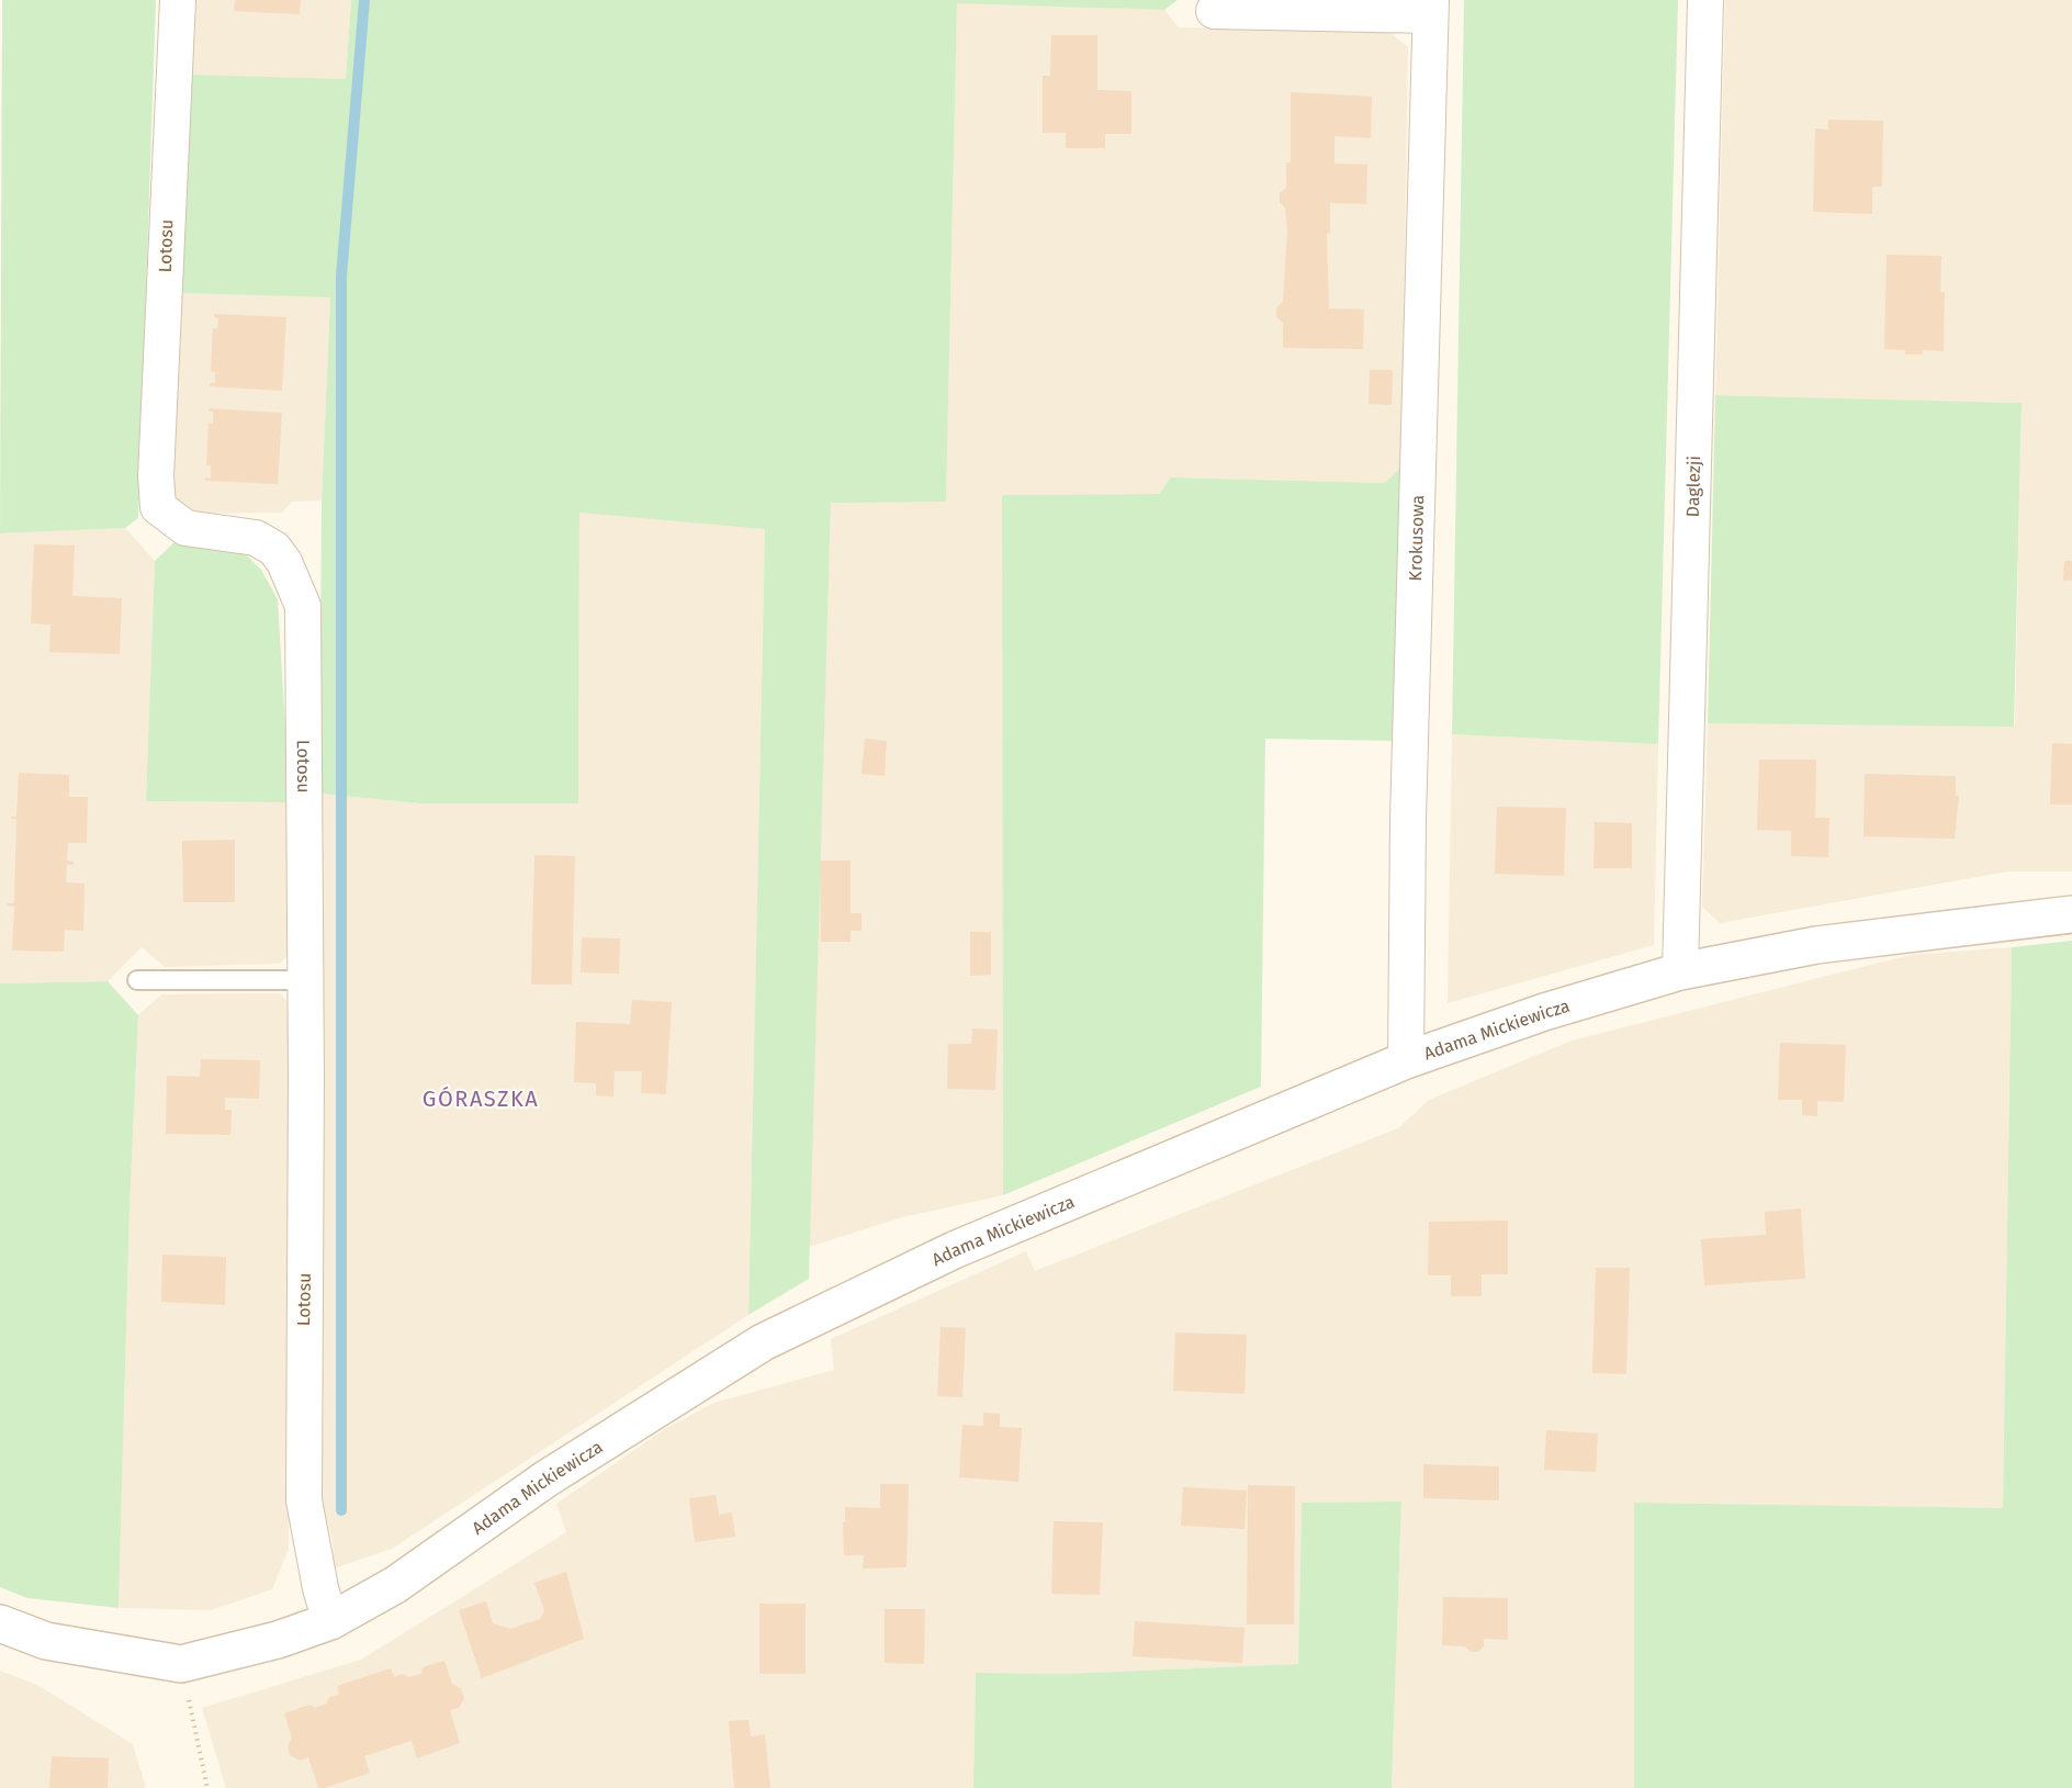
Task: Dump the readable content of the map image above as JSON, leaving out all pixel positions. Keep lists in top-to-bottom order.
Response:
{
  "streets": {
    "street": [
      "Lotosu",
      "Daglezji",
      "Krokusowa",
      "Adama Mickiewicza"
    ]
  },
  "crossings": [
    ["Lotosu", "Adama Mickiewicza"],
    ["Daglezji", "Adama Mickiewicza"],
    ["Krokusowa", "Adama Mickiewicza"]
  ],
  "districts": ["GÓRASZKA"]
}
